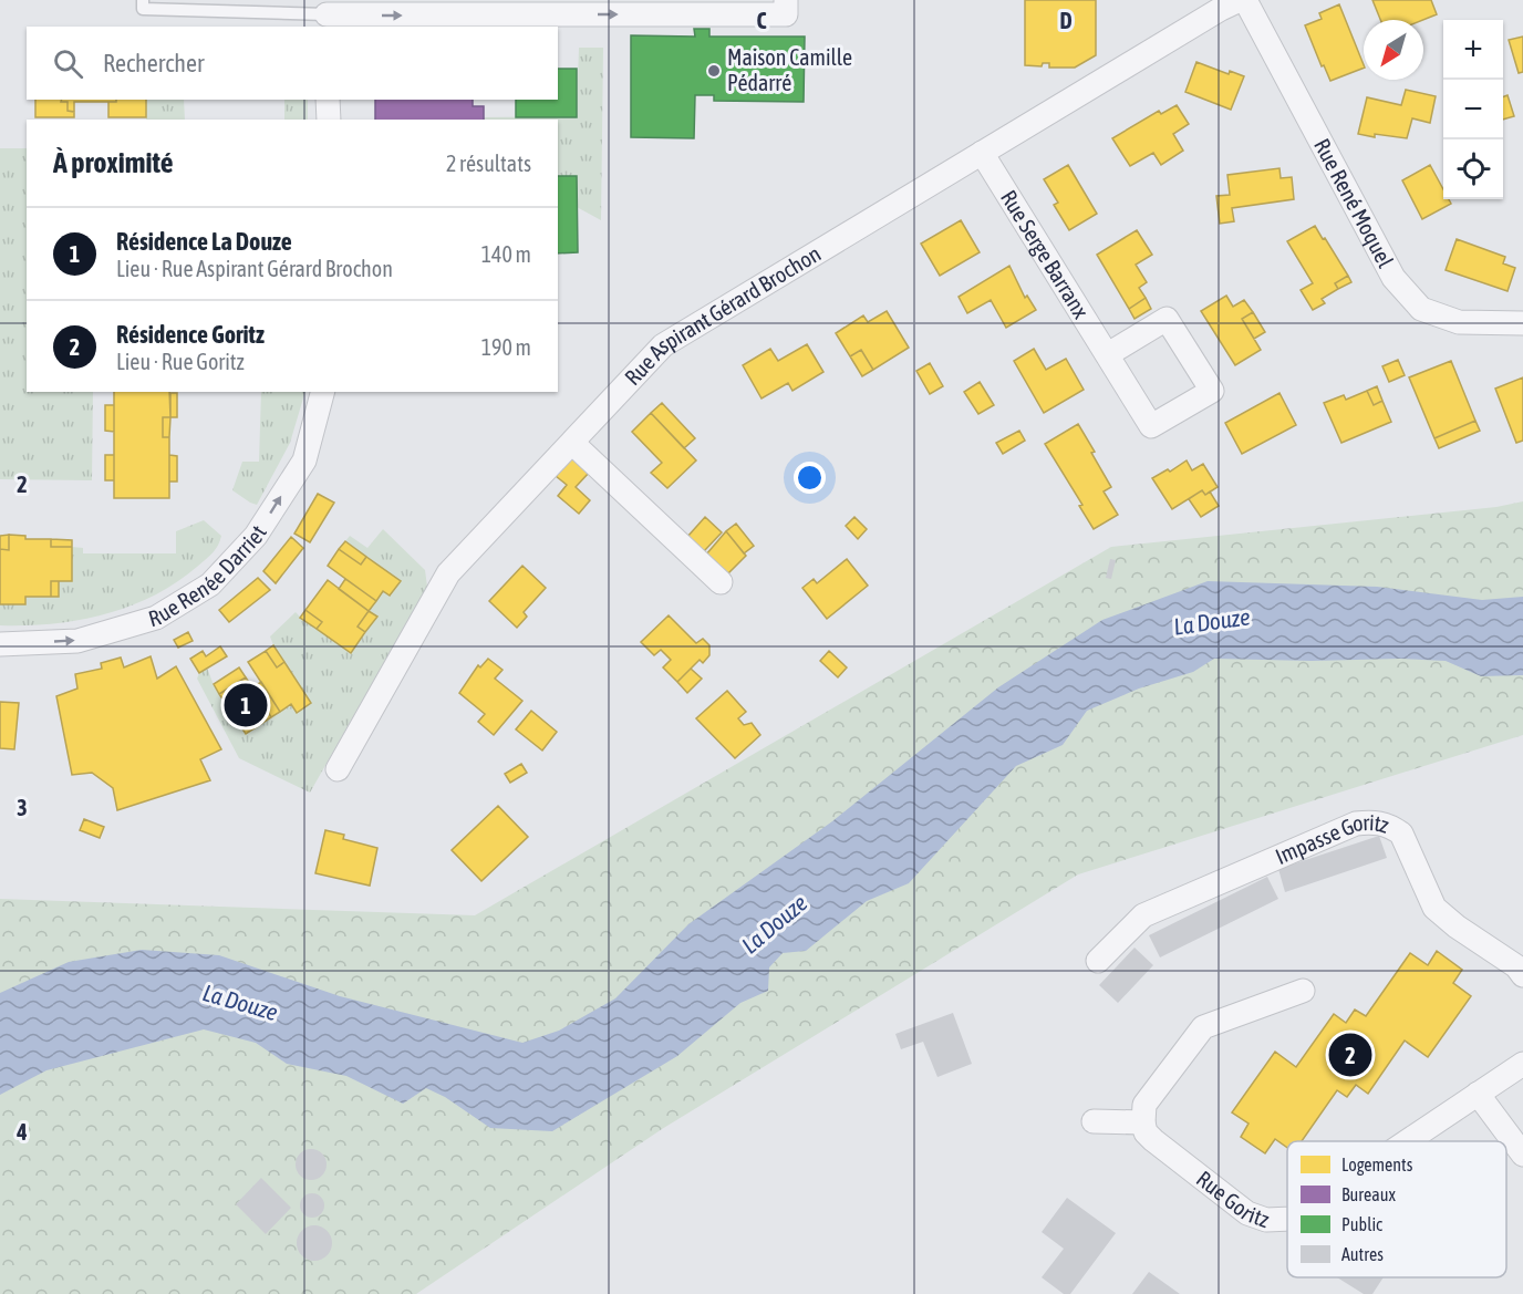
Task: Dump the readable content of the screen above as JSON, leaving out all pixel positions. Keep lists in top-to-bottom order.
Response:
{
  "streets": {
    "street": [
      "Rue René Moquel",
      "Rue Serge Barranx",
      "Rue Aspirant Gérard Brochon",
      "Rue Renée Darriet",
      "Impasse Goritz",
      "Rue Goritz"
    ]
  },
  "crossings": [
    ["Rue Serge Barranx", "Rue Aspirant Gérard Brochon"]
  ],
  "one_way": ["Rue Renée Darriet"],
  "water": ["La Douze"],
  "places": ["Maison Camille Pédarré"],
  "legend": [
    "Logements",
    "Bureaux",
    "Public",
    "Autres"
  ],
  "north": "bottom left",
  "page": {
    "map_buttons": ["+", "−"],
    "search": "Rechercher",
    "heading": ["À proximité", "2 résultats"],
    "list": [
      {
        "mark": "1",
        "name": "Résidence La Douze",
        "note": "Lieu · Rue Aspirant Gérard Brochon",
        "value": "140 m"
      },
      {
        "mark": "2",
        "name": "Résidence Goritz",
        "note": "Lieu · Rue Goritz",
        "value": "190 m"
      }
    ],
    "pins": ["1", "2"]
  },
  "grid": {
    "columns": ["C", "D"],
    "rows": ["2", "3", "4"]
  }
}
